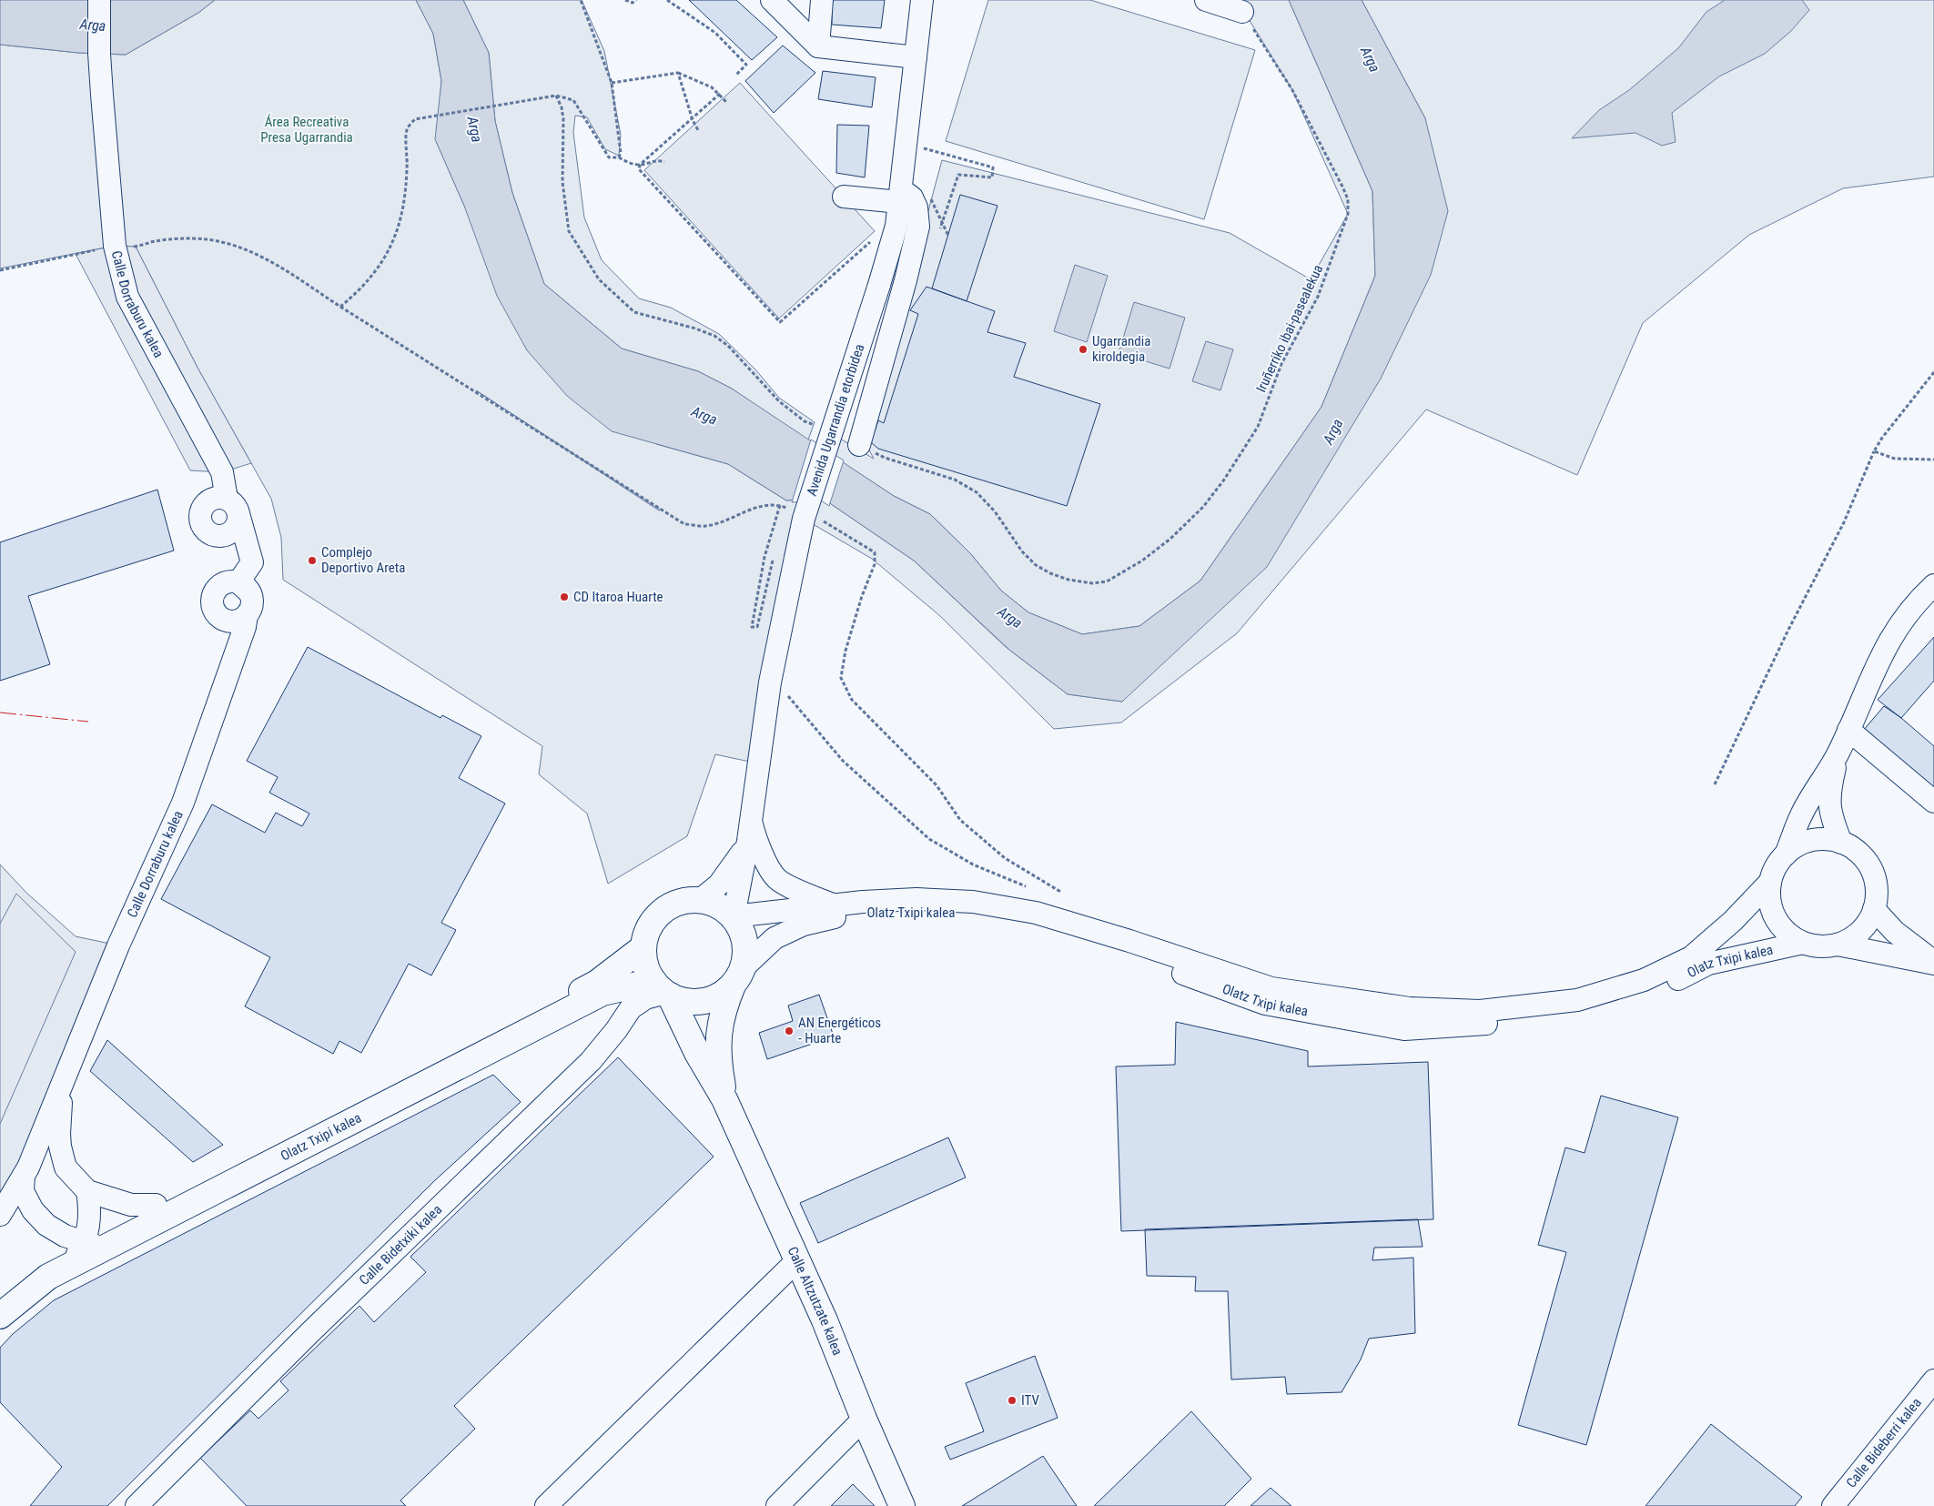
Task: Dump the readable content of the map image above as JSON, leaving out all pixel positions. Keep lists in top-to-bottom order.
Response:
{
  "streets": {
    "main road": ["Olatz Txipi kalea", "Calle Altzutzate kalea"],
    "street": [
      "Calle Dorraburu kalea",
      "Avenida Ugarrandia etorbidea",
      "Calle Bidetxiki kalea",
      "Calle Bideberri kalea"
    ],
    "path": ["Iruñerriko ibai-pasealekua"]
  },
  "crossings": [
    ["Calle Dorraburu kalea", "Olatz Txipi kalea"],
    ["Avenida Ugarrandia etorbidea", "Olatz Txipi kalea"],
    ["Avenida Ugarrandia etorbidea", "Calle Bidetxiki kalea"],
    ["Olatz Txipi kalea", "Calle Bidetxiki kalea"]
  ],
  "water": ["Arga"],
  "parks": ["Área Recreativa Presa Ugarrandia"],
  "places": [
    "Ugarrandia kiroldegia",
    "Complejo Deportivo Areta",
    "CD Itaroa Huarte",
    "AN Energéticos - Huarte",
    "ITV"
  ]
}
